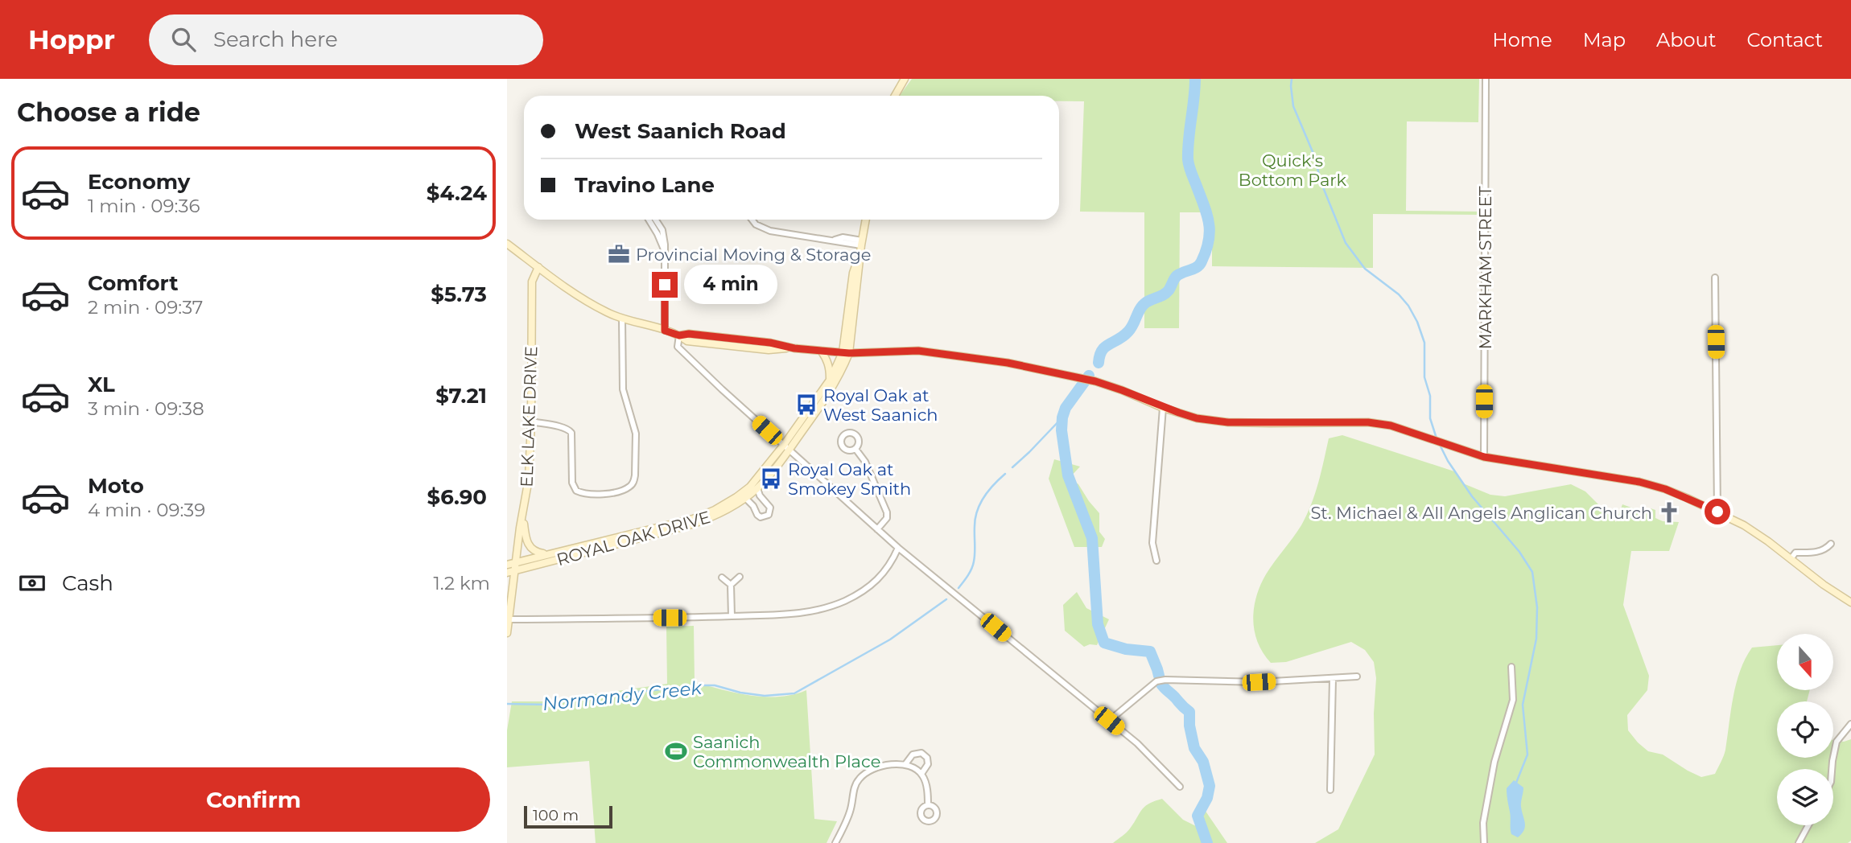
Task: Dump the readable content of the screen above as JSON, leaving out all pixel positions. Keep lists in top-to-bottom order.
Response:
{
  "streets": {
    "main road": ["ELK LAKE DRIVE", "ROYAL OAK DRIVE"],
    "street": ["MARKHAM STREET"]
  },
  "crossings": [
    ["ELK LAKE DRIVE", "ROYAL OAK DRIVE"]
  ],
  "water": ["Normandy Creek"],
  "parks": ["Quick's Bottom Park"],
  "places": {
    "office": ["Provincial Moving & Storage"],
    "bus stop": ["Royal Oak at West Saanich", "Royal Oak at Smokey Smith"],
    "church": ["St. Michael & All Angels Anglican Church"],
    "sports": ["Saanich Commonwealth Place"]
  },
  "scale_bar": "100 m",
  "north": "bottom",
  "page": {
    "header": "Hoppr",
    "search": "Search here",
    "nav": [
      "Home",
      "Map",
      "About",
      "Contact"
    ],
    "heading": "Choose a ride",
    "banner": ["West Saanich Road", "Travino Lane"],
    "list": [
      {
        "name": "Economy",
        "note": "1 min · 09:36",
        "value": "$4.24"
      },
      {
        "name": "Comfort",
        "note": "2 min · 09:37",
        "value": "$5.73"
      },
      {
        "name": "XL",
        "note": "3 min · 09:38",
        "value": "$7.21"
      },
      {
        "name": "Moto",
        "note": "4 min · 09:39",
        "value": "$6.90"
      }
    ],
    "bubble": "4 min",
    "pay": ["Cash", "1.2 km"],
    "buttons": "Confirm",
    "scale": "100 m"
  }
}
